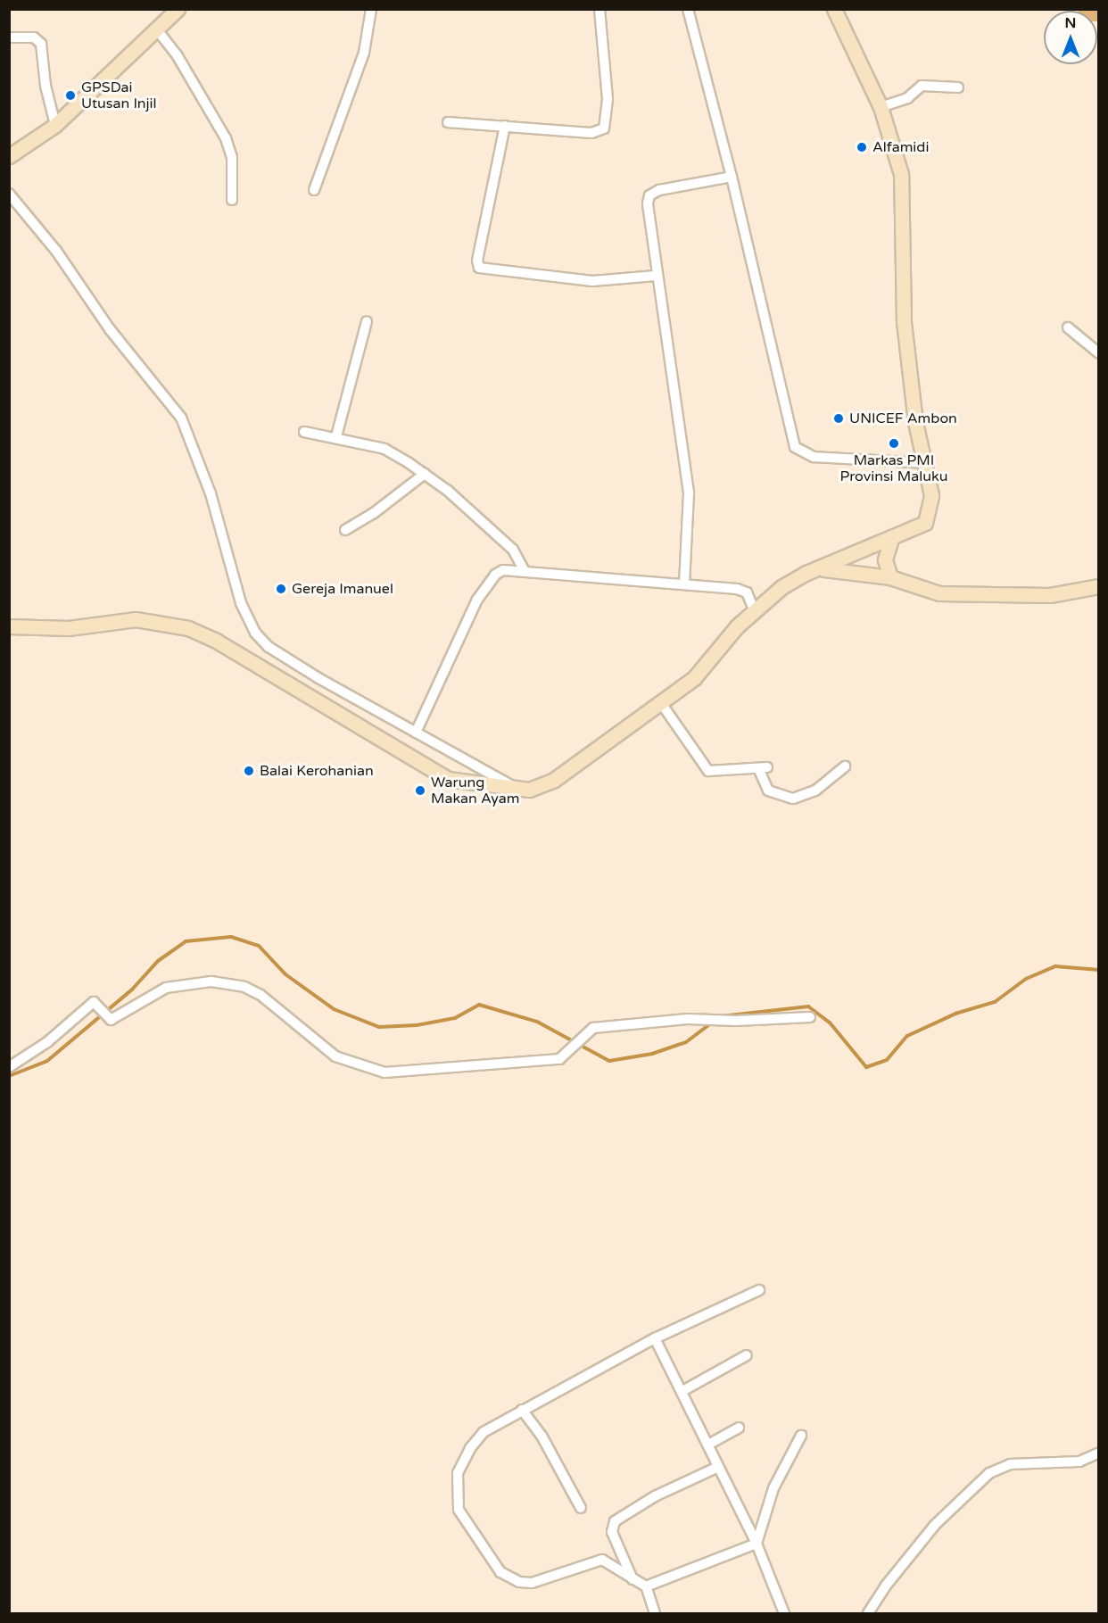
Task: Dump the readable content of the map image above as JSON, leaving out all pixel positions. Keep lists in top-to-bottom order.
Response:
{
  "places": [
    "GPSDai Utusan Injil",
    "Alfamidi",
    "UNICEF Ambon",
    "Markas PMI Provinsi Maluku",
    "Gereja Imanuel",
    "Balai Kerohanian",
    "Warung Makan Ayam"
  ],
  "north": "top"
}
